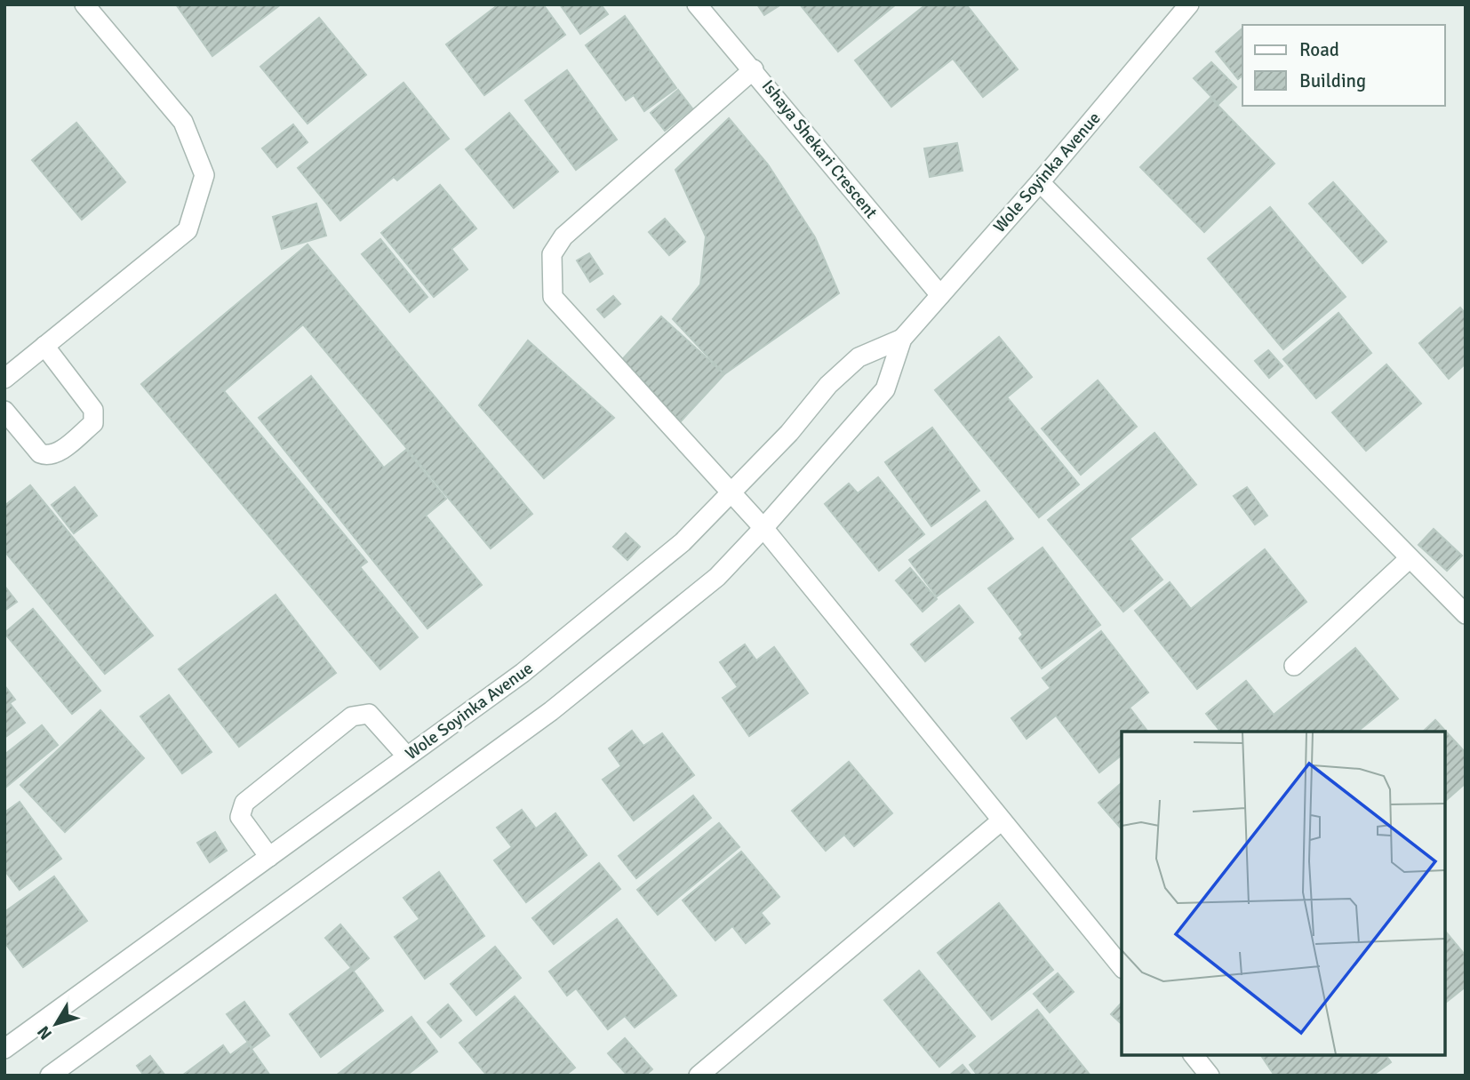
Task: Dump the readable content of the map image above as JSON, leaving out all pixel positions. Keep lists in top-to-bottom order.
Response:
{
  "streets": {
    "street": ["Ishaya Shekari Crescent", "Wole Soyinka Avenue"]
  },
  "crossings": [
    ["Ishaya Shekari Crescent", "Wole Soyinka Avenue"]
  ],
  "legend": ["Road", "Building"],
  "north": "bottom left"
}
